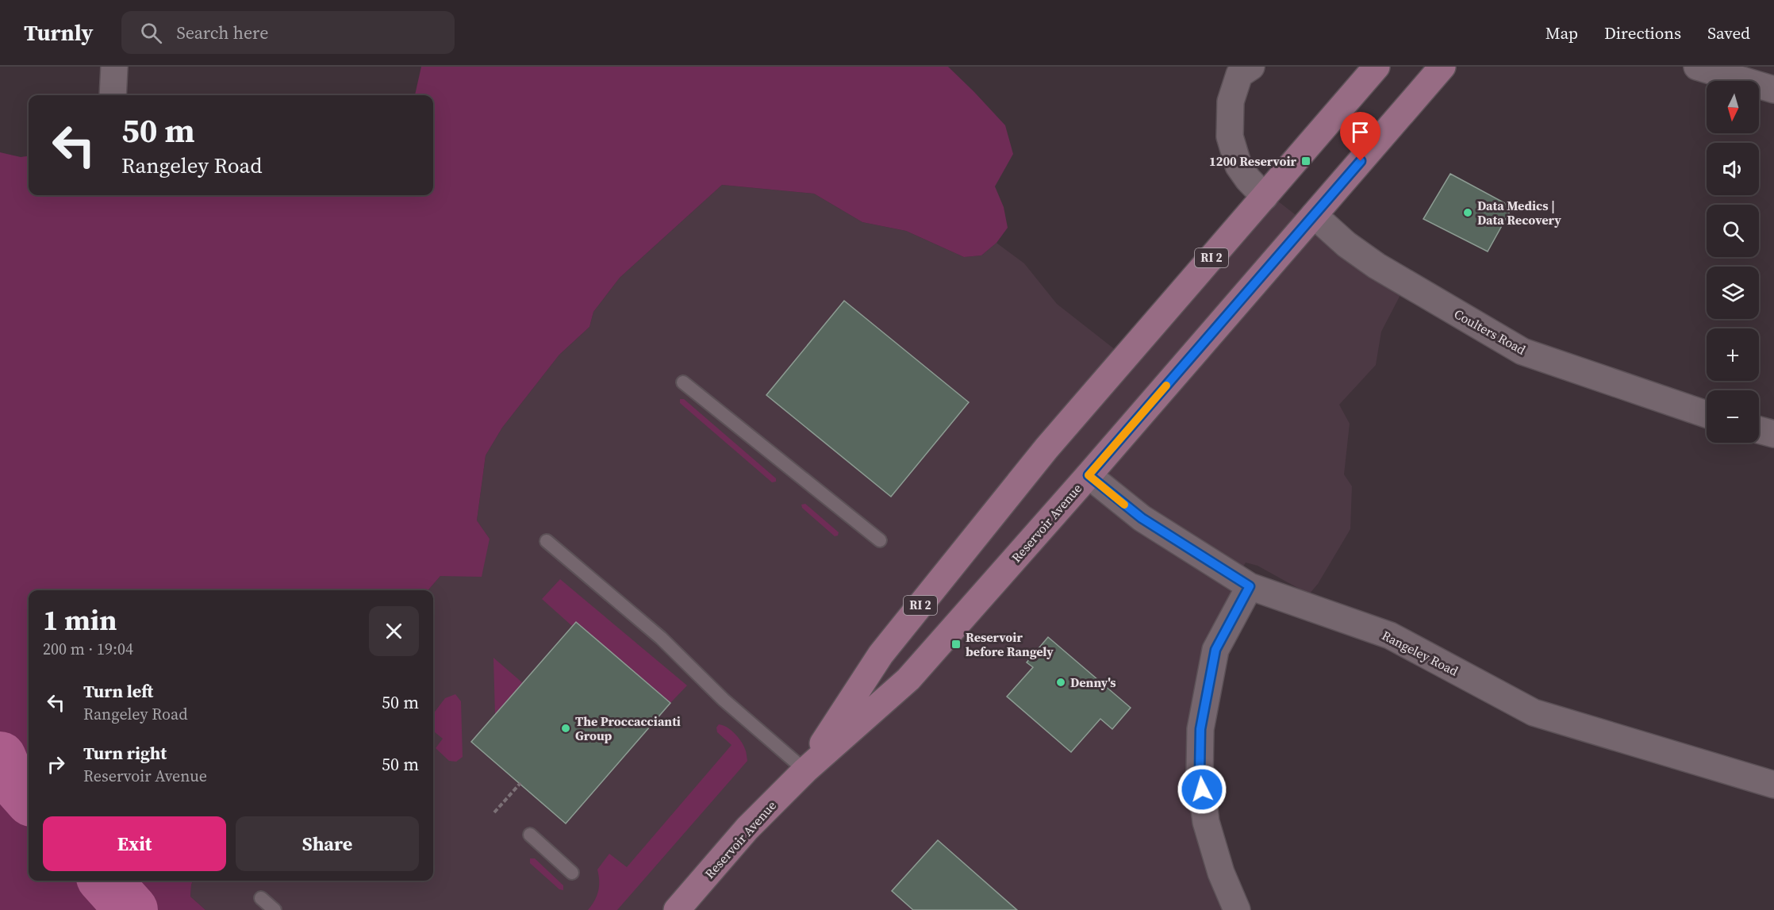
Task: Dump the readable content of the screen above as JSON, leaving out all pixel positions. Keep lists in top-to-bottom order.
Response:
{
  "streets": {
    "main road": ["RI 2", "Reservoir Avenue"],
    "street": ["Coulters Road", "Rangeley Road"]
  },
  "crossings": [
    ["Coulters Road", "Reservoir Avenue"],
    ["Reservoir Avenue", "Rangeley Road"]
  ],
  "places": {
    "transit": ["1200 Reservoir", "Reservoir before Rangely"],
    "other": ["Data Medics | Data Recovery", "Denny's", "The Proccaccianti Group"]
  },
  "north": "bottom",
  "page": {
    "header": "Turnly",
    "search": "Search here",
    "nav": ["Map", "Directions", "Saved"],
    "map_buttons": ["+", "−"],
    "turn": ["50 m", "Rangeley Road"],
    "heading": ["1 min", "200 m · 19:04"],
    "list": [
      {
        "name": "Turn left",
        "note": "Rangeley Road",
        "value": "50 m"
      },
      {
        "name": "Turn right",
        "note": "Reservoir Avenue",
        "value": "50 m"
      }
    ],
    "buttons": ["Exit", "Share"]
  }
}
